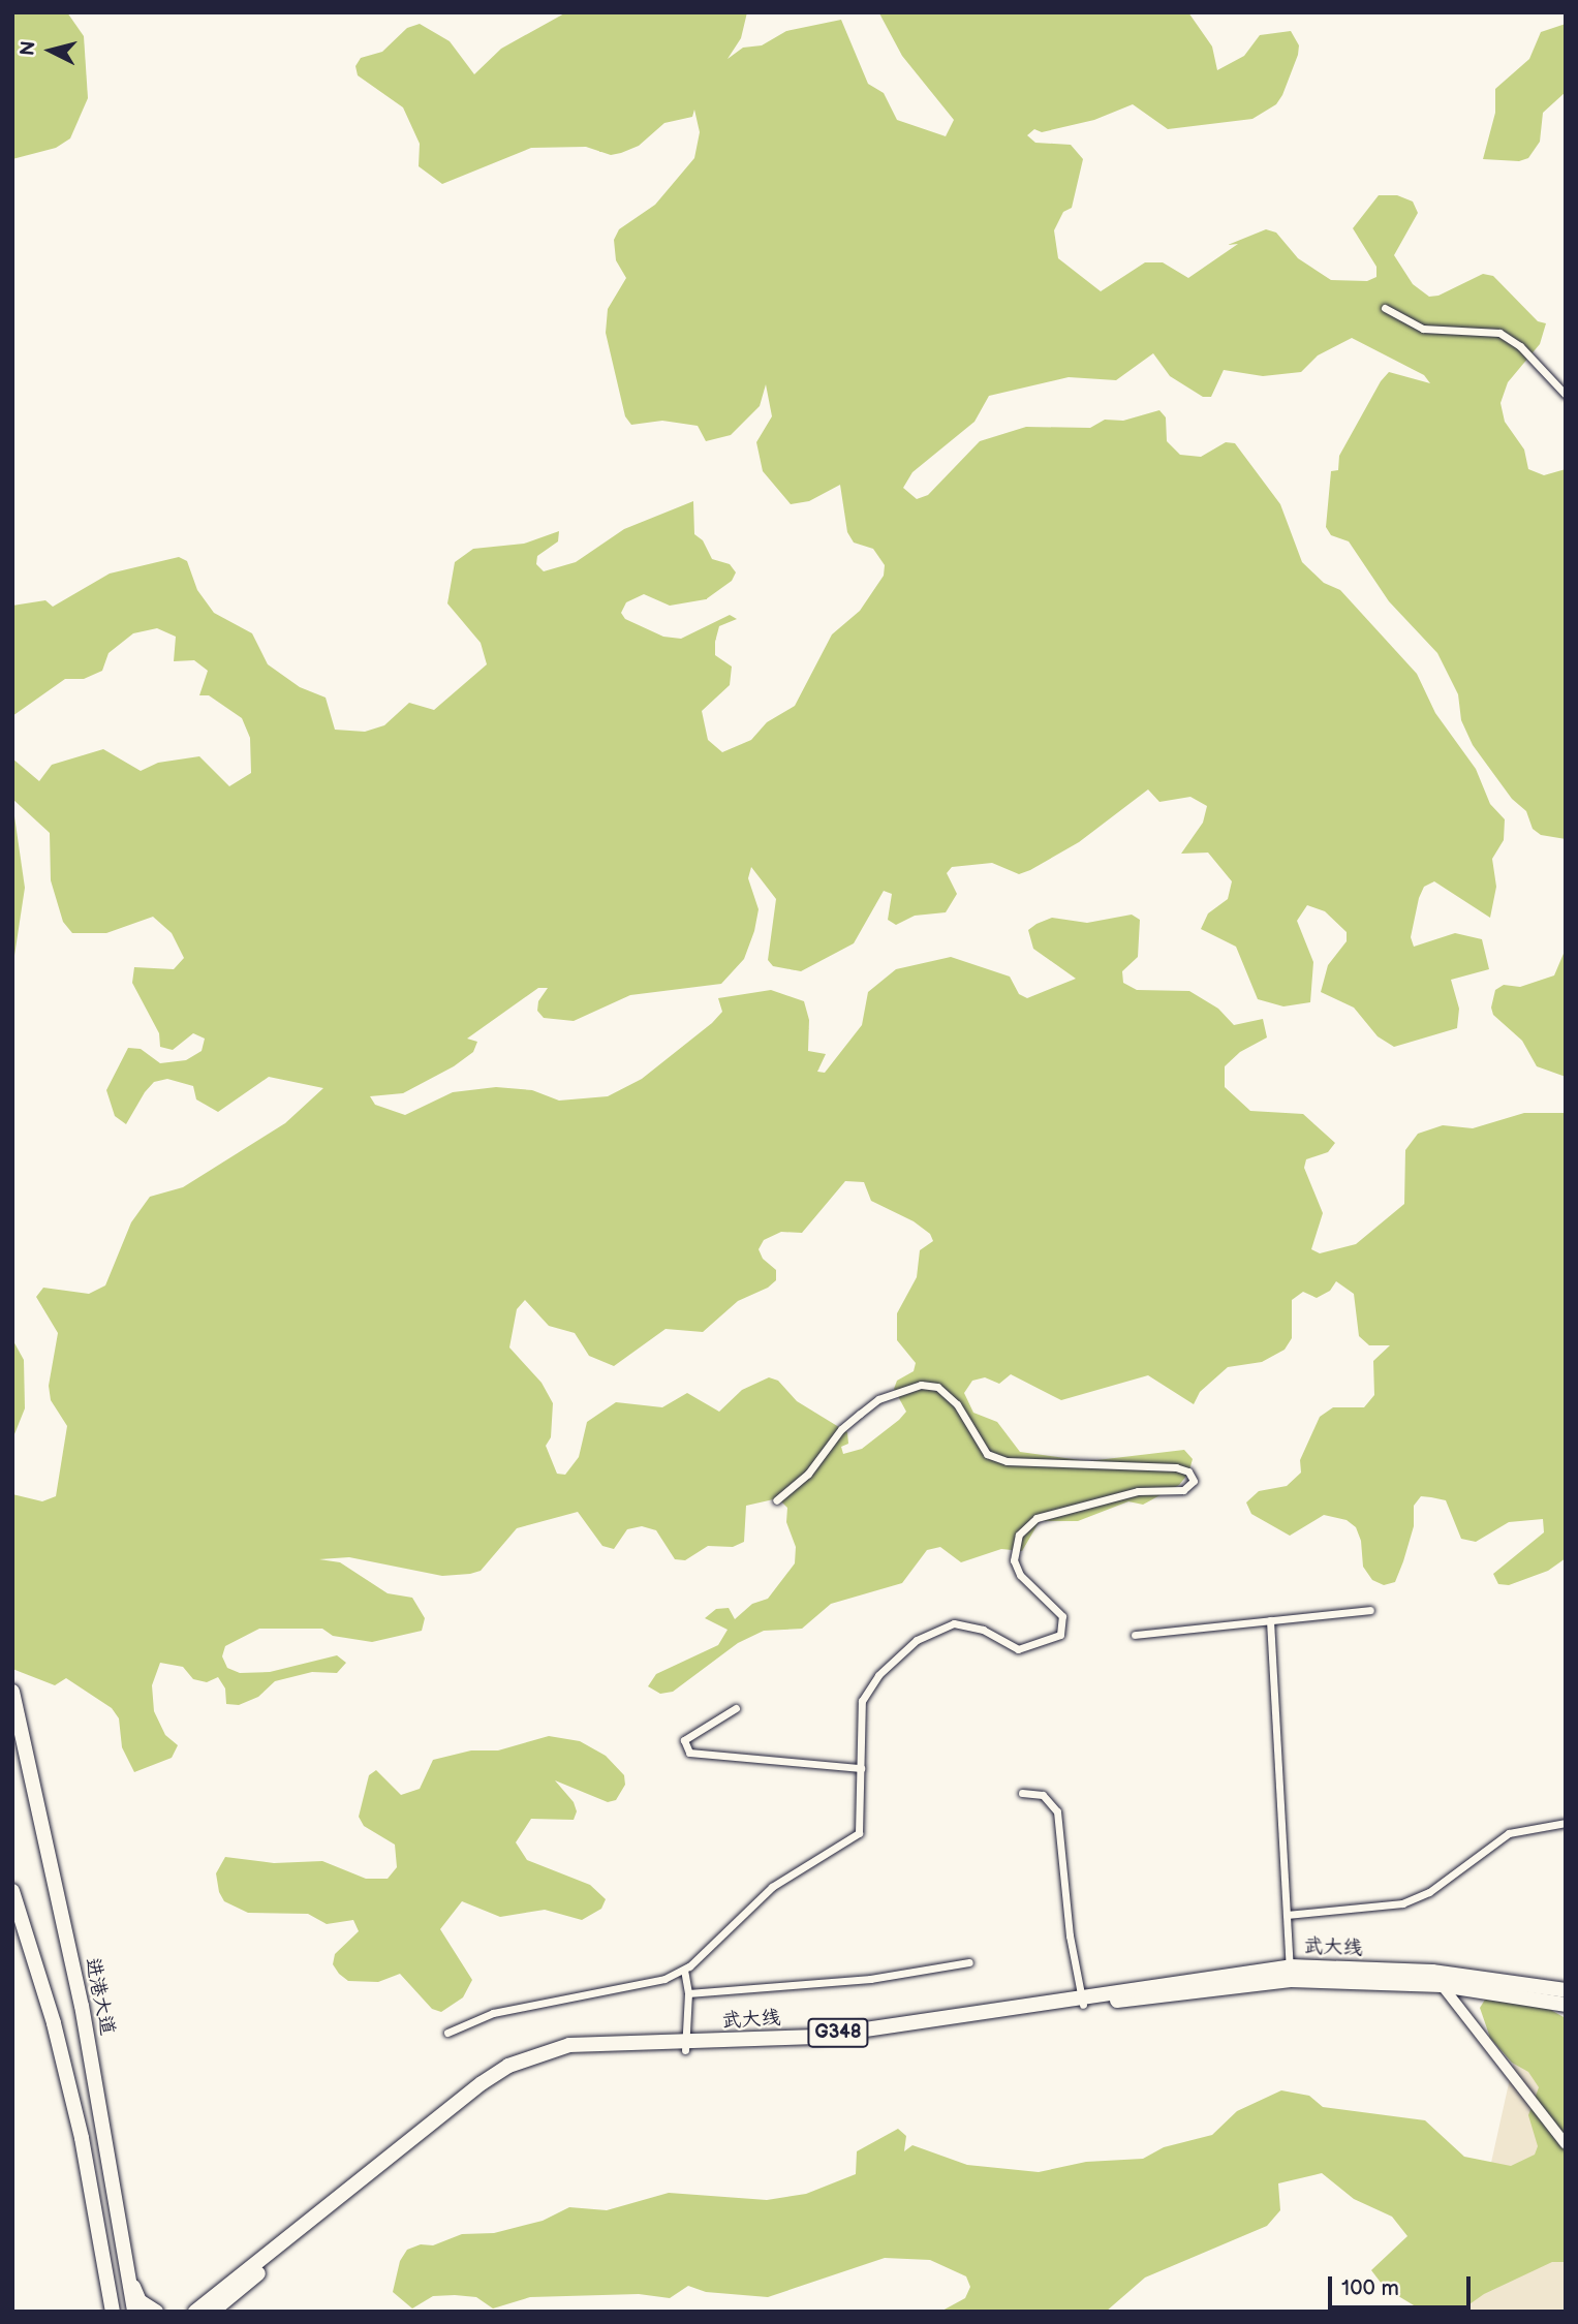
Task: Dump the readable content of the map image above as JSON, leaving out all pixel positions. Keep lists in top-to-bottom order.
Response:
{
  "streets": {
    "highway": ["武大线", "进港大道", "G348"]
  },
  "scale_bar": "100 m",
  "north": "left"
}
